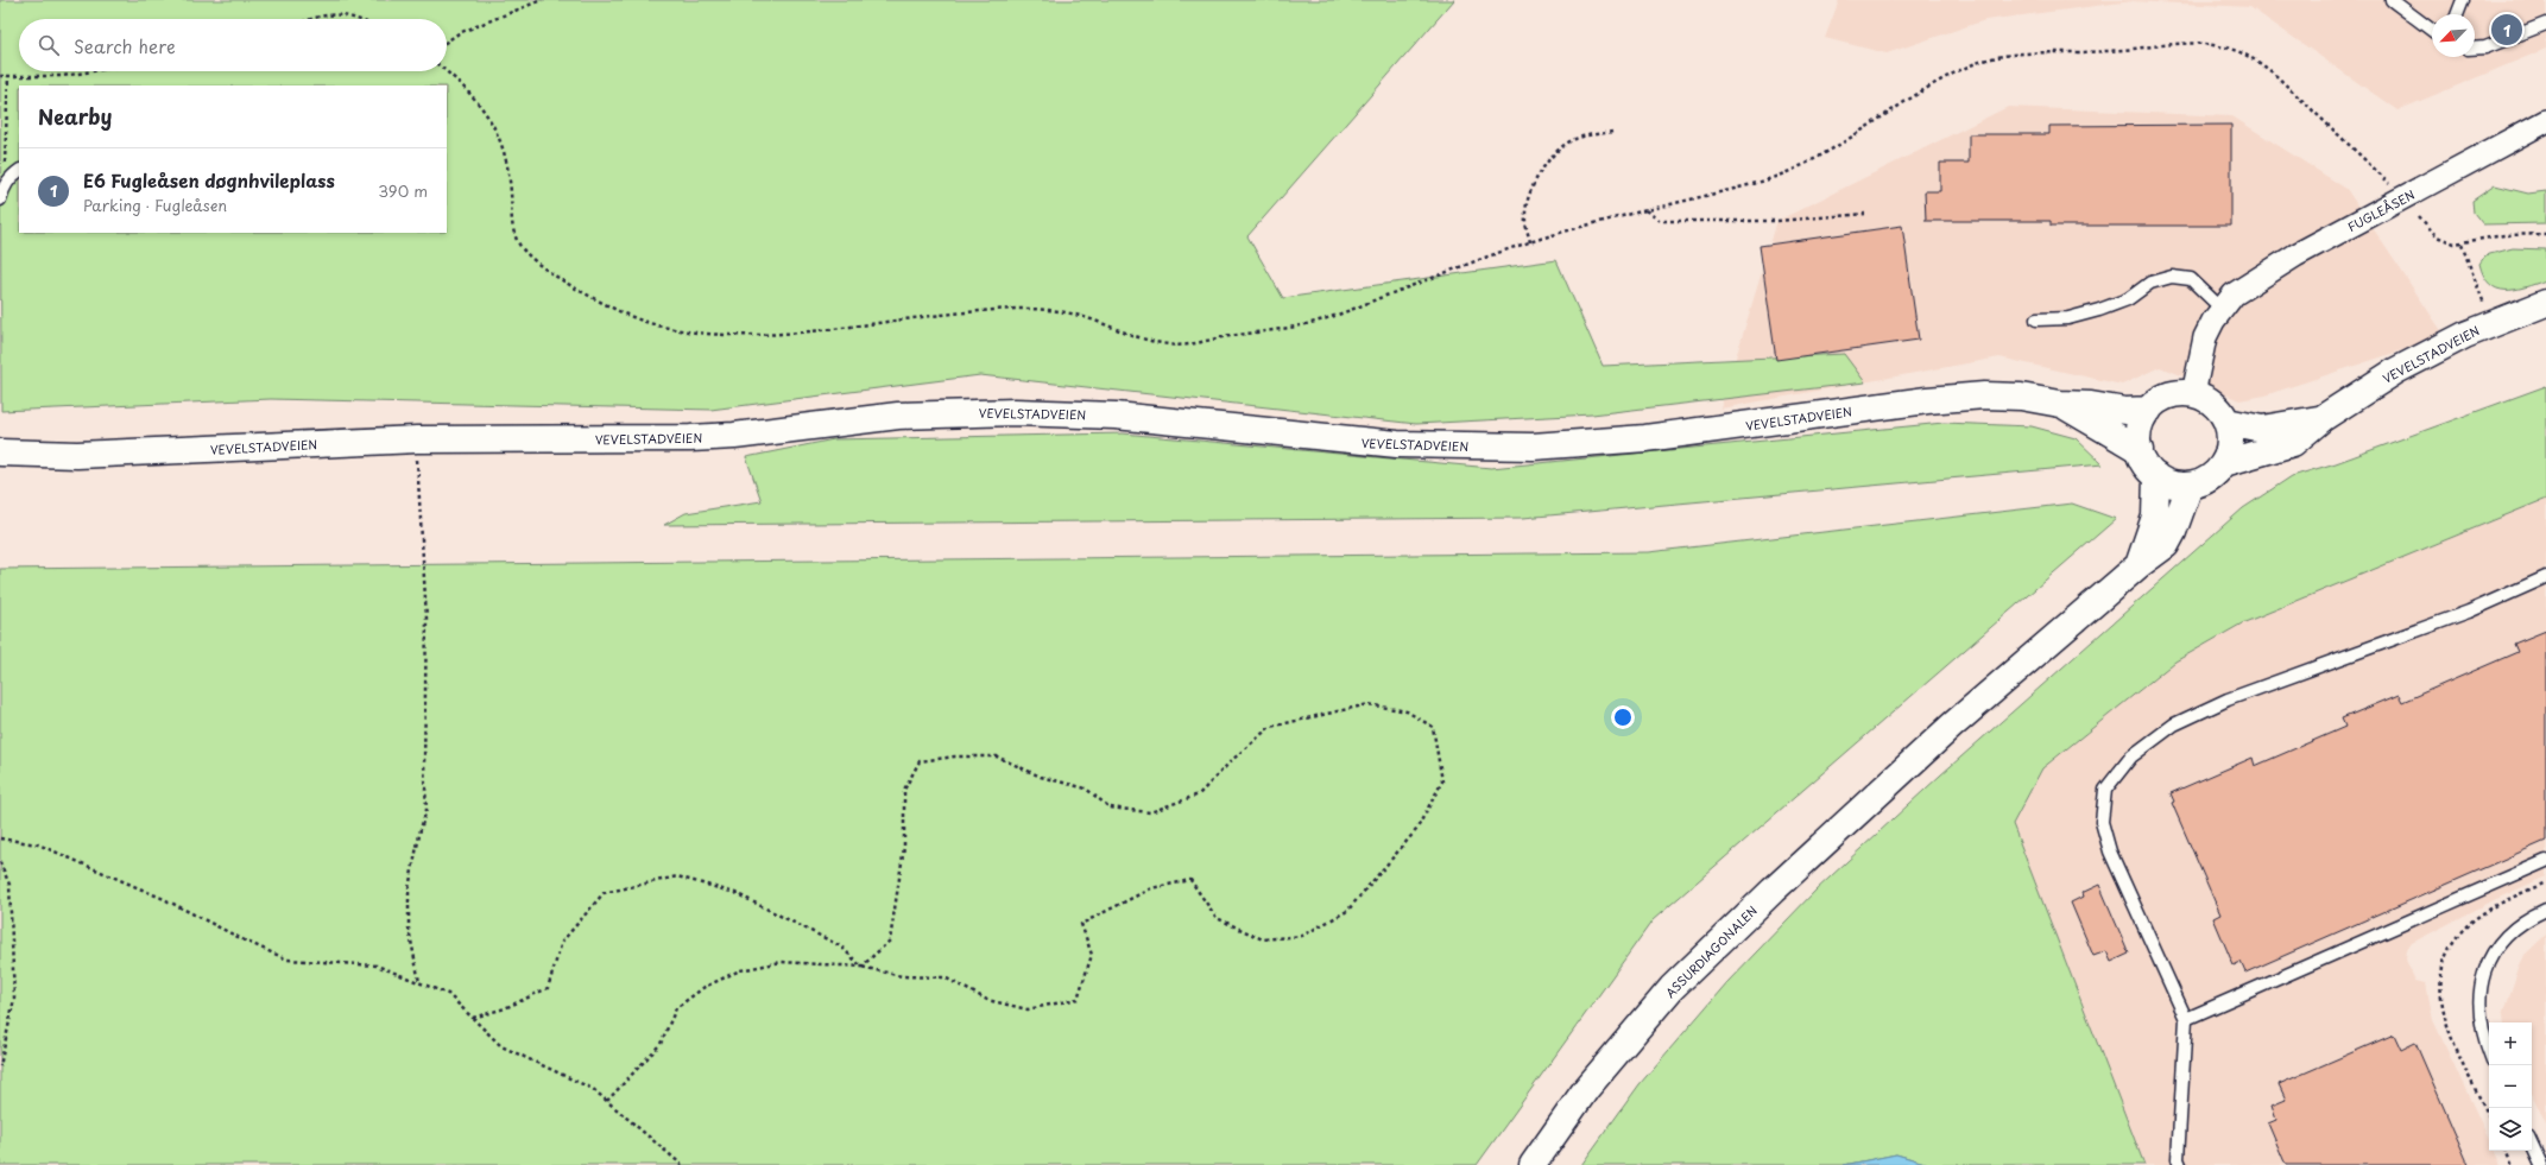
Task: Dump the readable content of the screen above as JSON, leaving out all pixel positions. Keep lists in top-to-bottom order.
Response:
{
  "streets": {
    "main road": ["VEVELSTADVEIEN", "ASSURDIAGONALEN"],
    "street": ["FUGLEÅSEN"]
  },
  "crossings": [
    ["FUGLEÅSEN", "VEVELSTADVEIEN"]
  ],
  "north": "bottom left",
  "page": {
    "pins": "1",
    "search": "Search here",
    "heading": "Nearby",
    "list": [
      {
        "mark": "1",
        "name": "E6 Fugleåsen døgnhvileplass",
        "note": "Parking · Fugleåsen",
        "value": "390 m"
      }
    ],
    "map_buttons": ["+", "−"]
  }
}
